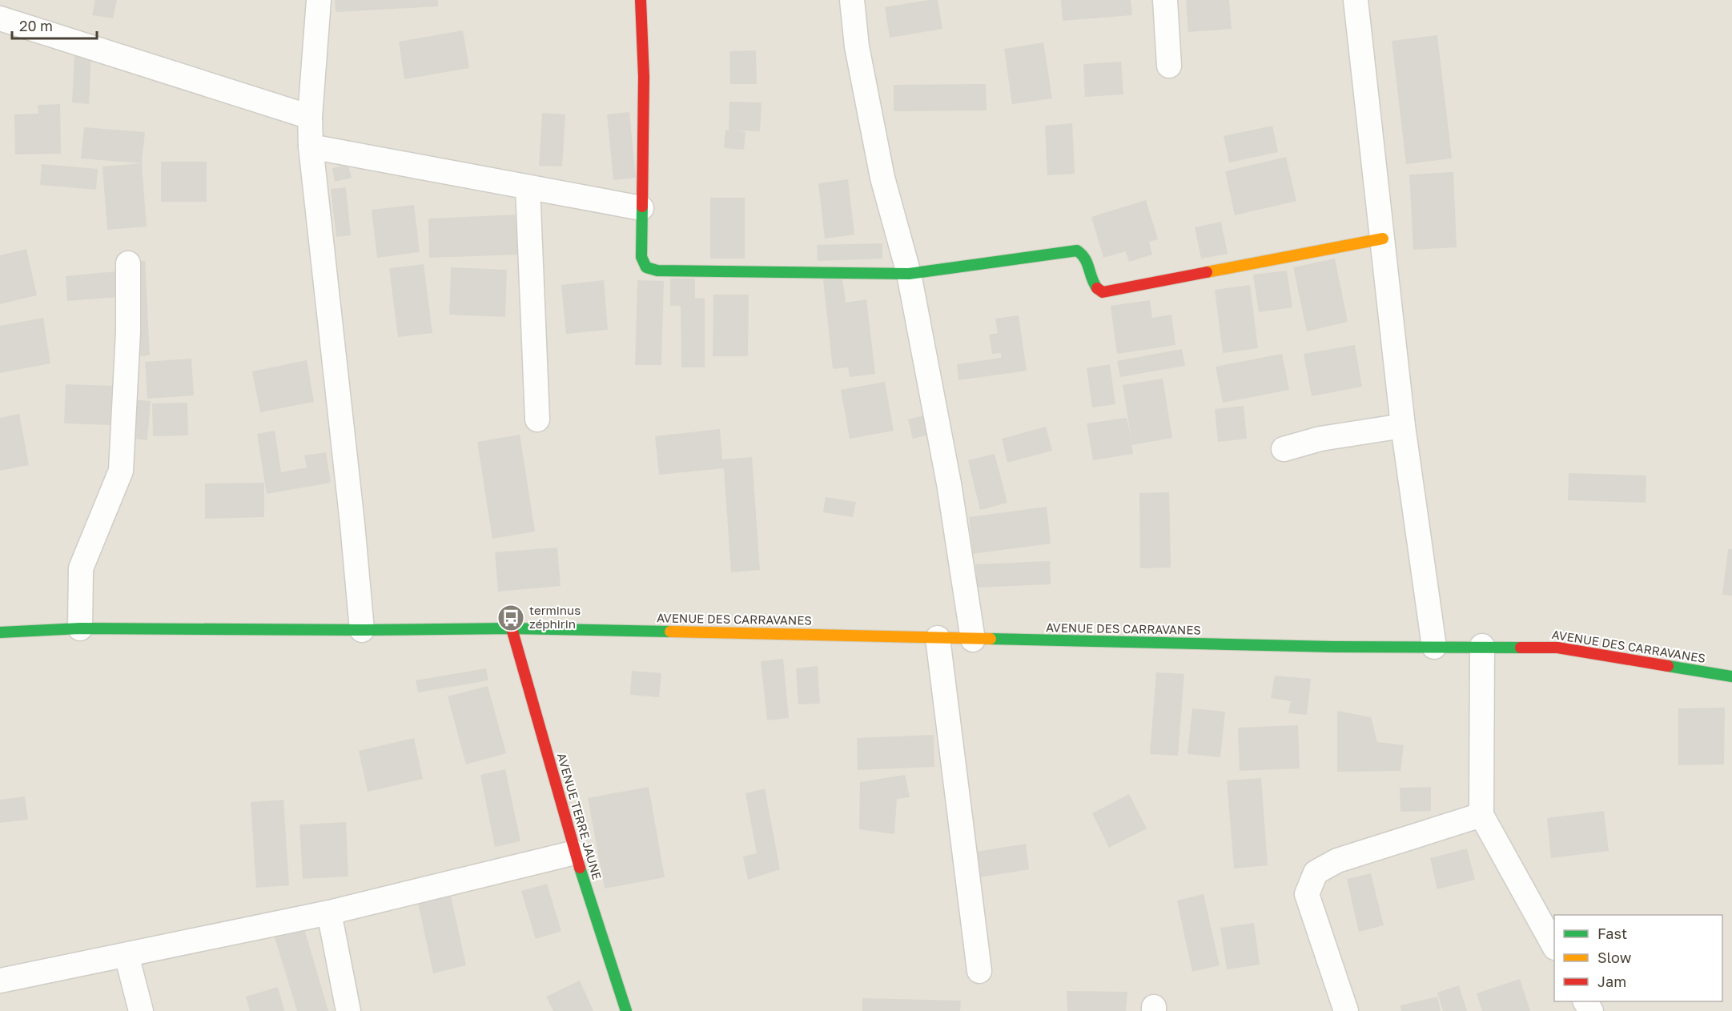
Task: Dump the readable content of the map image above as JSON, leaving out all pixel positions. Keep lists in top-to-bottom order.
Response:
{
  "streets": {
    "street": ["AVENUE DES CARRAVANES", "AVENUE TERRE JAUNE"]
  },
  "crossings": [
    ["AVENUE DES CARRAVANES", "AVENUE TERRE JAUNE"]
  ],
  "places": {
    "bus stop": ["terminus zéphirin"]
  },
  "legend": ["Fast", "Slow", "Jam"],
  "scale_bar": "20 m"
}
